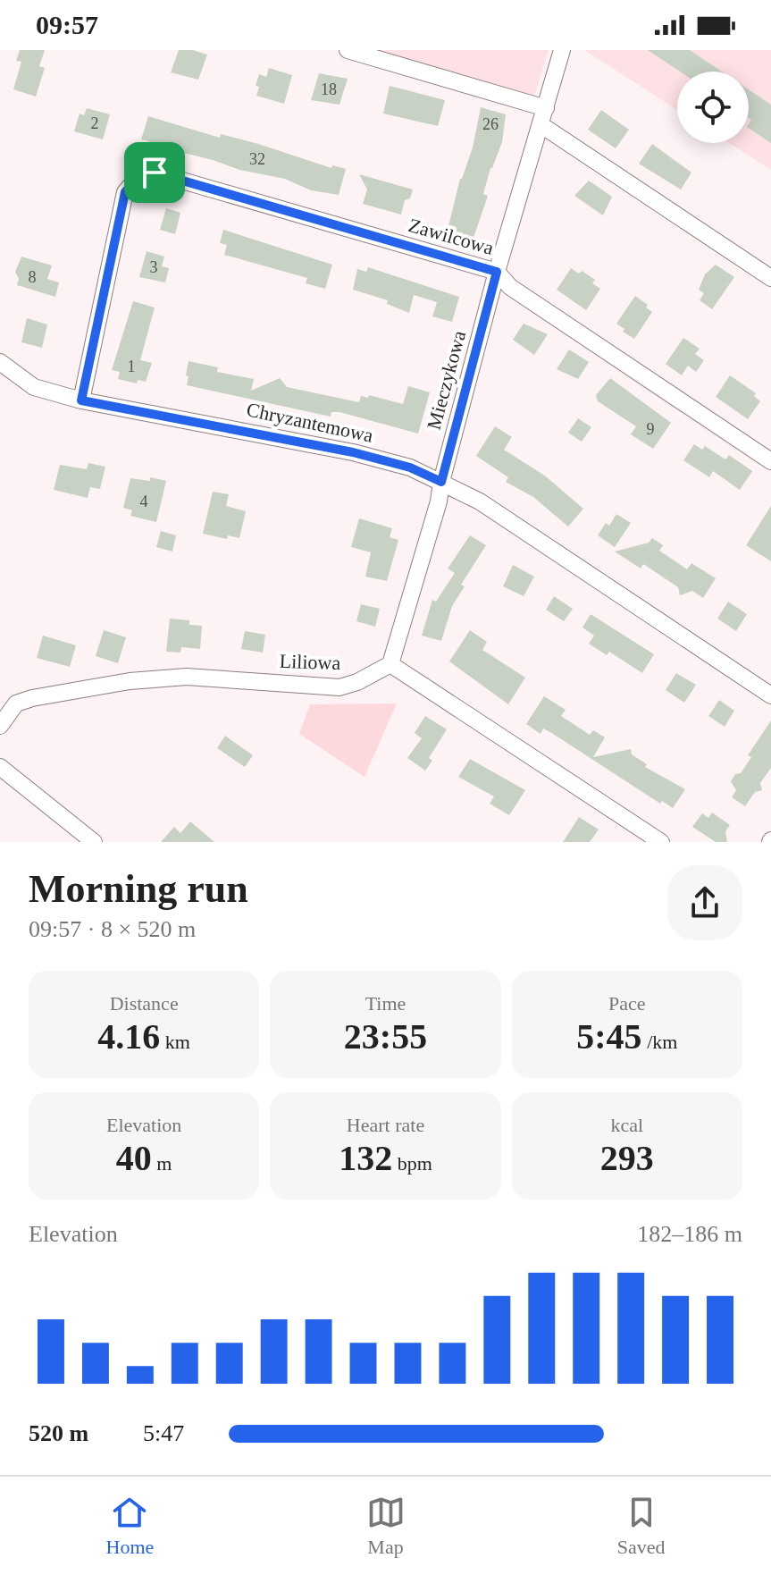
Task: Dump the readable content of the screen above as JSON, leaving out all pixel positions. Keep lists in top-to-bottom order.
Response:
{
  "streets": {
    "street": [
      "Zawilcowa",
      "Mieczykowa",
      "Chryzantemowa",
      "Liliowa"
    ]
  },
  "crossings": [
    ["Zawilcowa", "Mieczykowa"],
    ["Zawilcowa", "Chryzantemowa"],
    ["Mieczykowa", "Chryzantemowa"],
    ["Mieczykowa", "Liliowa"]
  ],
  "house_numbers": [
    "18",
    "2",
    "26",
    "32",
    "3",
    "8",
    "1",
    "9",
    "4"
  ],
  "page": {
    "status": "09:57",
    "heading": ["Morning run", "09:57 · 8 × 520 m"],
    "stats": [
      ["Distance", "4.16 km"],
      ["Time", "23:55"],
      ["Pace", "5:45 /km"],
      ["Elevation", "40 m"],
      ["Heart rate", "132 bpm"],
      ["kcal", "293"]
    ],
    "chart": ["Elevation", "182–186 m"],
    "list": [
      {
        "name": "520 m",
        "note": "5:47"
      }
    ],
    "tabs": ["Home", "Map", "Saved"]
  }
}
